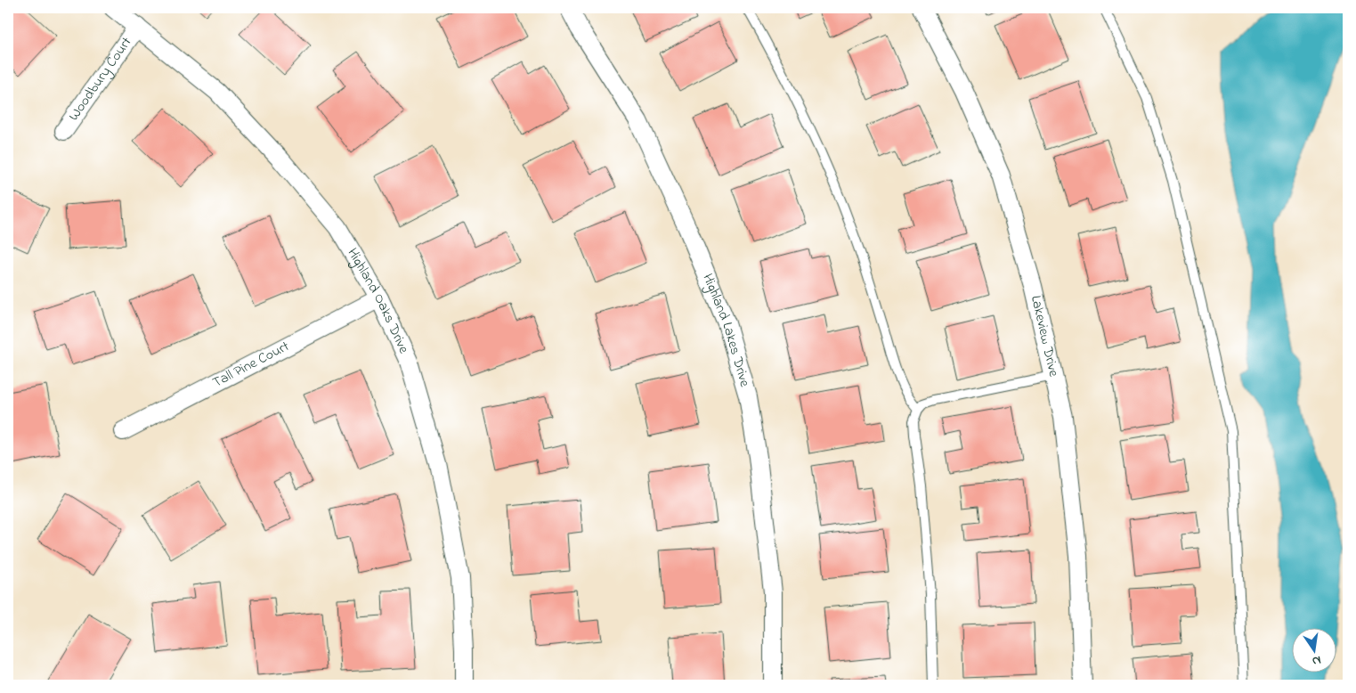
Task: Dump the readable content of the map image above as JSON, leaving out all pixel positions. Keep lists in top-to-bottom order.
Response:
{
  "streets": {
    "street": [
      "Woodbury Court",
      "Highland Oaks Drive",
      "Highland Lakes Drive",
      "Lakeview Drive",
      "Tall Pine Court"
    ]
  },
  "crossings": [
    ["Woodbury Court", "Highland Oaks Drive"],
    ["Highland Oaks Drive", "Tall Pine Court"]
  ],
  "north": "bottom"
}
